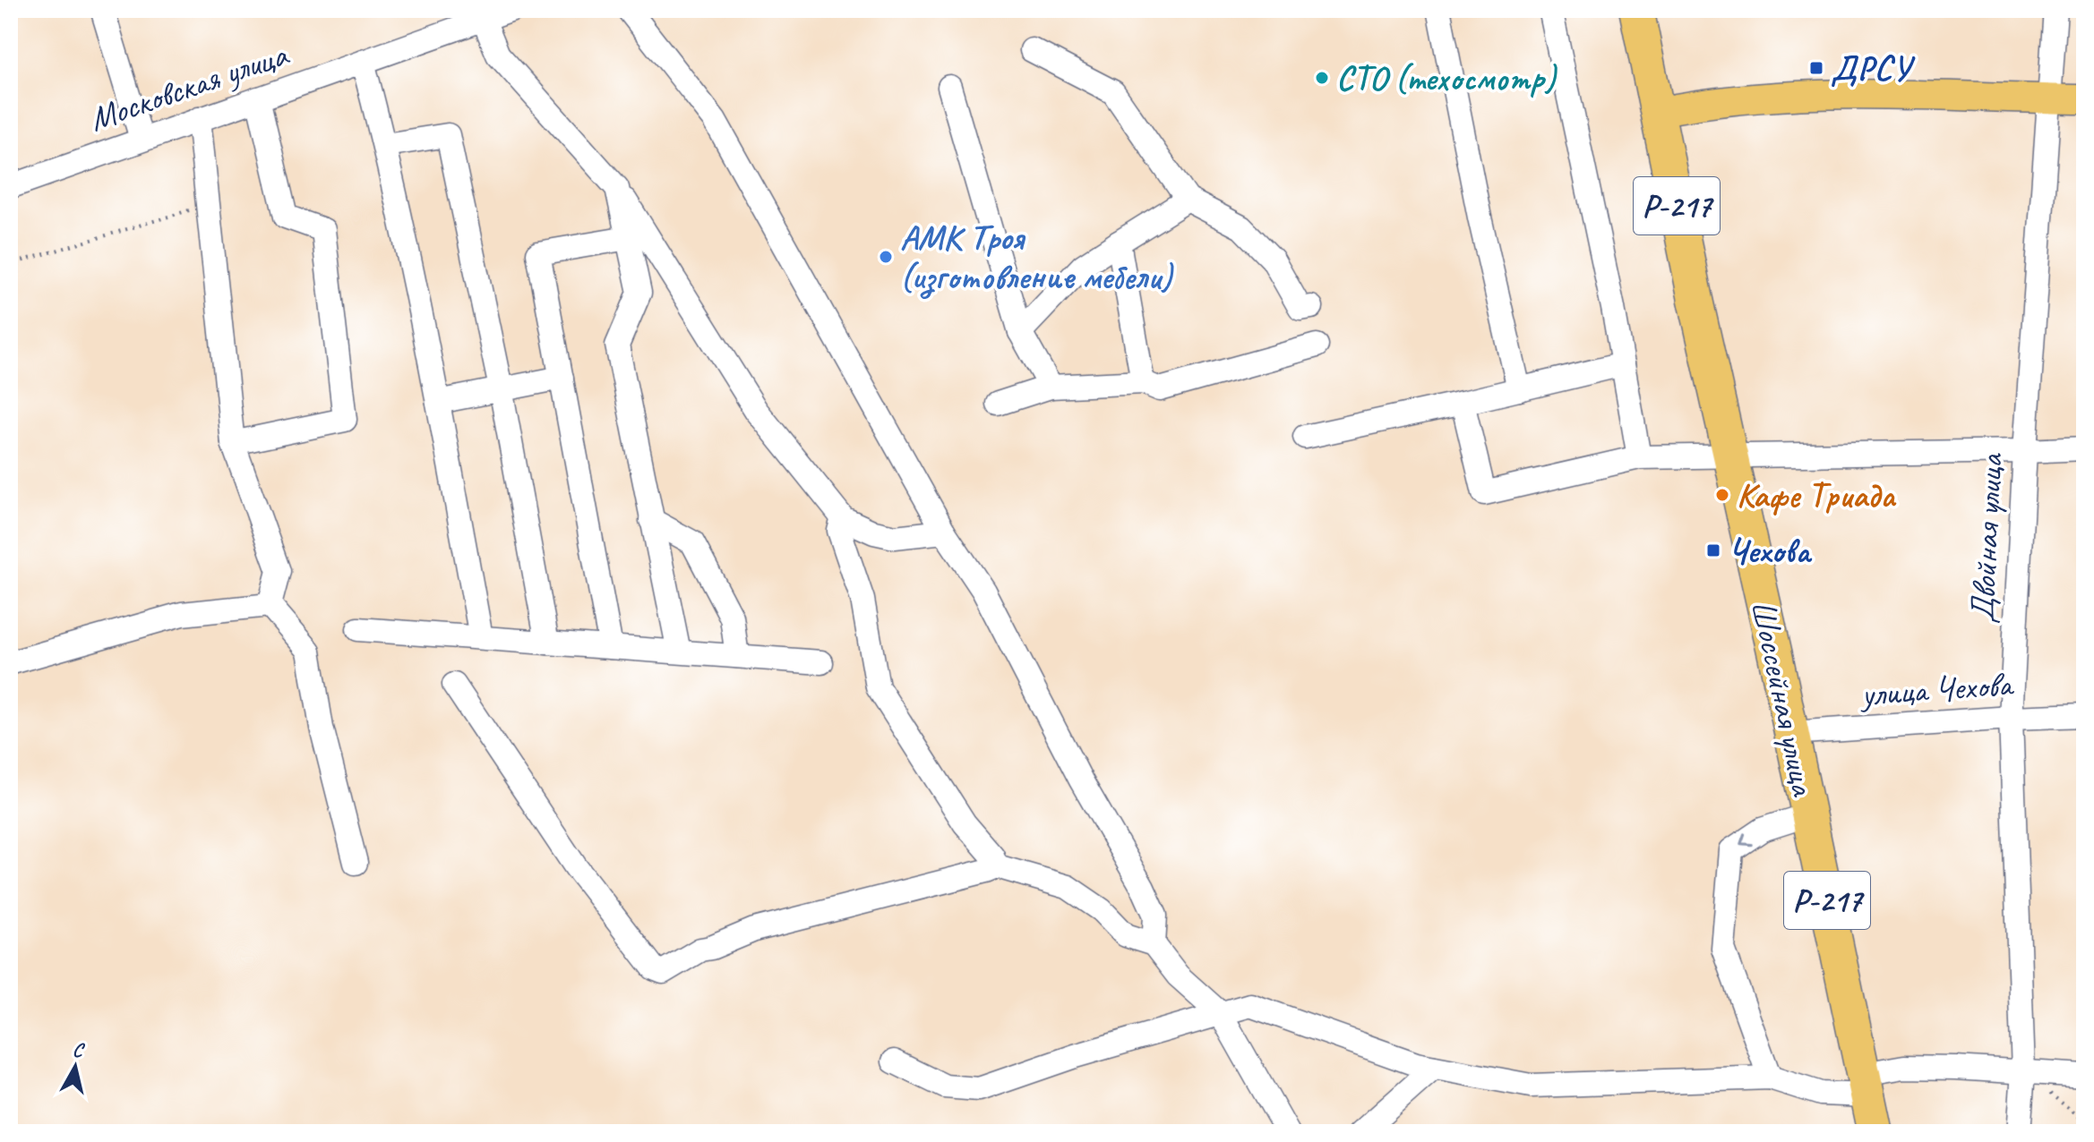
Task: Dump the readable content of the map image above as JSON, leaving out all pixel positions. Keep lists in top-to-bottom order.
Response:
{
  "streets": {
    "highway": ["Р-217", "Шоссейная улица"],
    "street": ["Московская улица", "Двойная улица", "улица Чехова"]
  },
  "crossings": [
    ["Двойная улица", "улица Чехова"],
    ["улица Чехова", "Шоссейная улица"]
  ],
  "places": {
    "transit": ["ДРСУ", "Чехова"],
    "other": ["СТО (техосмотр)", "АМК Троя (изготовление мебели)", "Кафе Триада"]
  },
  "north": "top"
}
